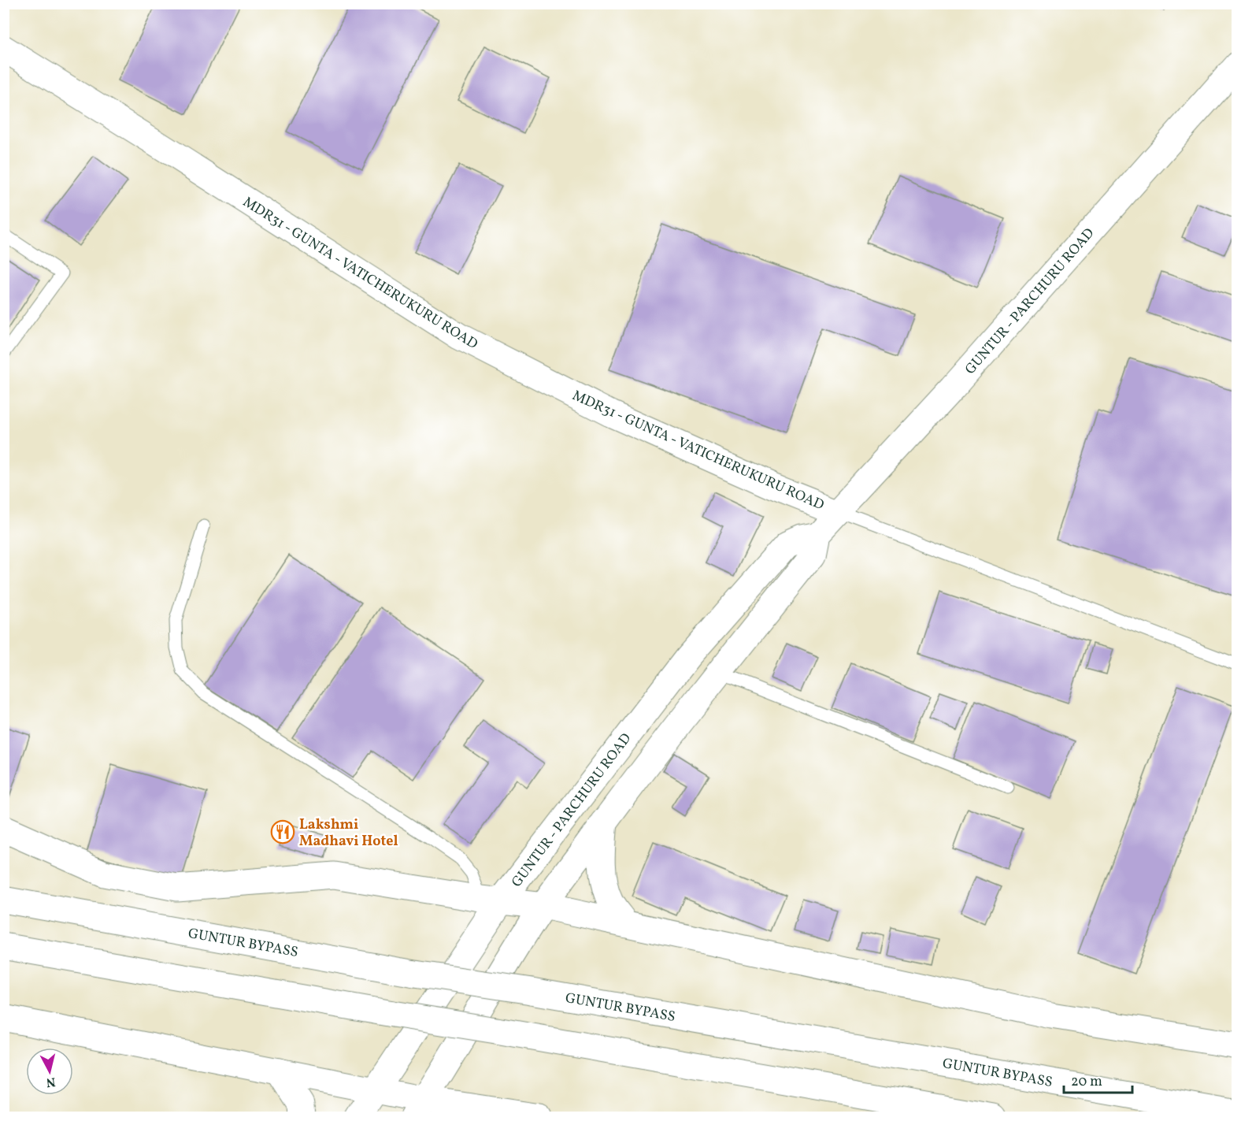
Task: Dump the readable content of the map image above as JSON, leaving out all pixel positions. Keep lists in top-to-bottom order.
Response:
{
  "streets": {
    "main road": ["MDR31 - GUNTA - VATICHERUKURU ROAD", "GUNTUR - PARCHURU ROAD", "GUNTUR BYPASS"]
  },
  "crossings": [
    ["MDR31 - GUNTA - VATICHERUKURU ROAD", "GUNTUR - PARCHURU ROAD"]
  ],
  "places": {
    "restaurant": ["Lakshmi Madhavi Hotel"]
  },
  "scale_bar": "20 m",
  "north": "bottom"
}
